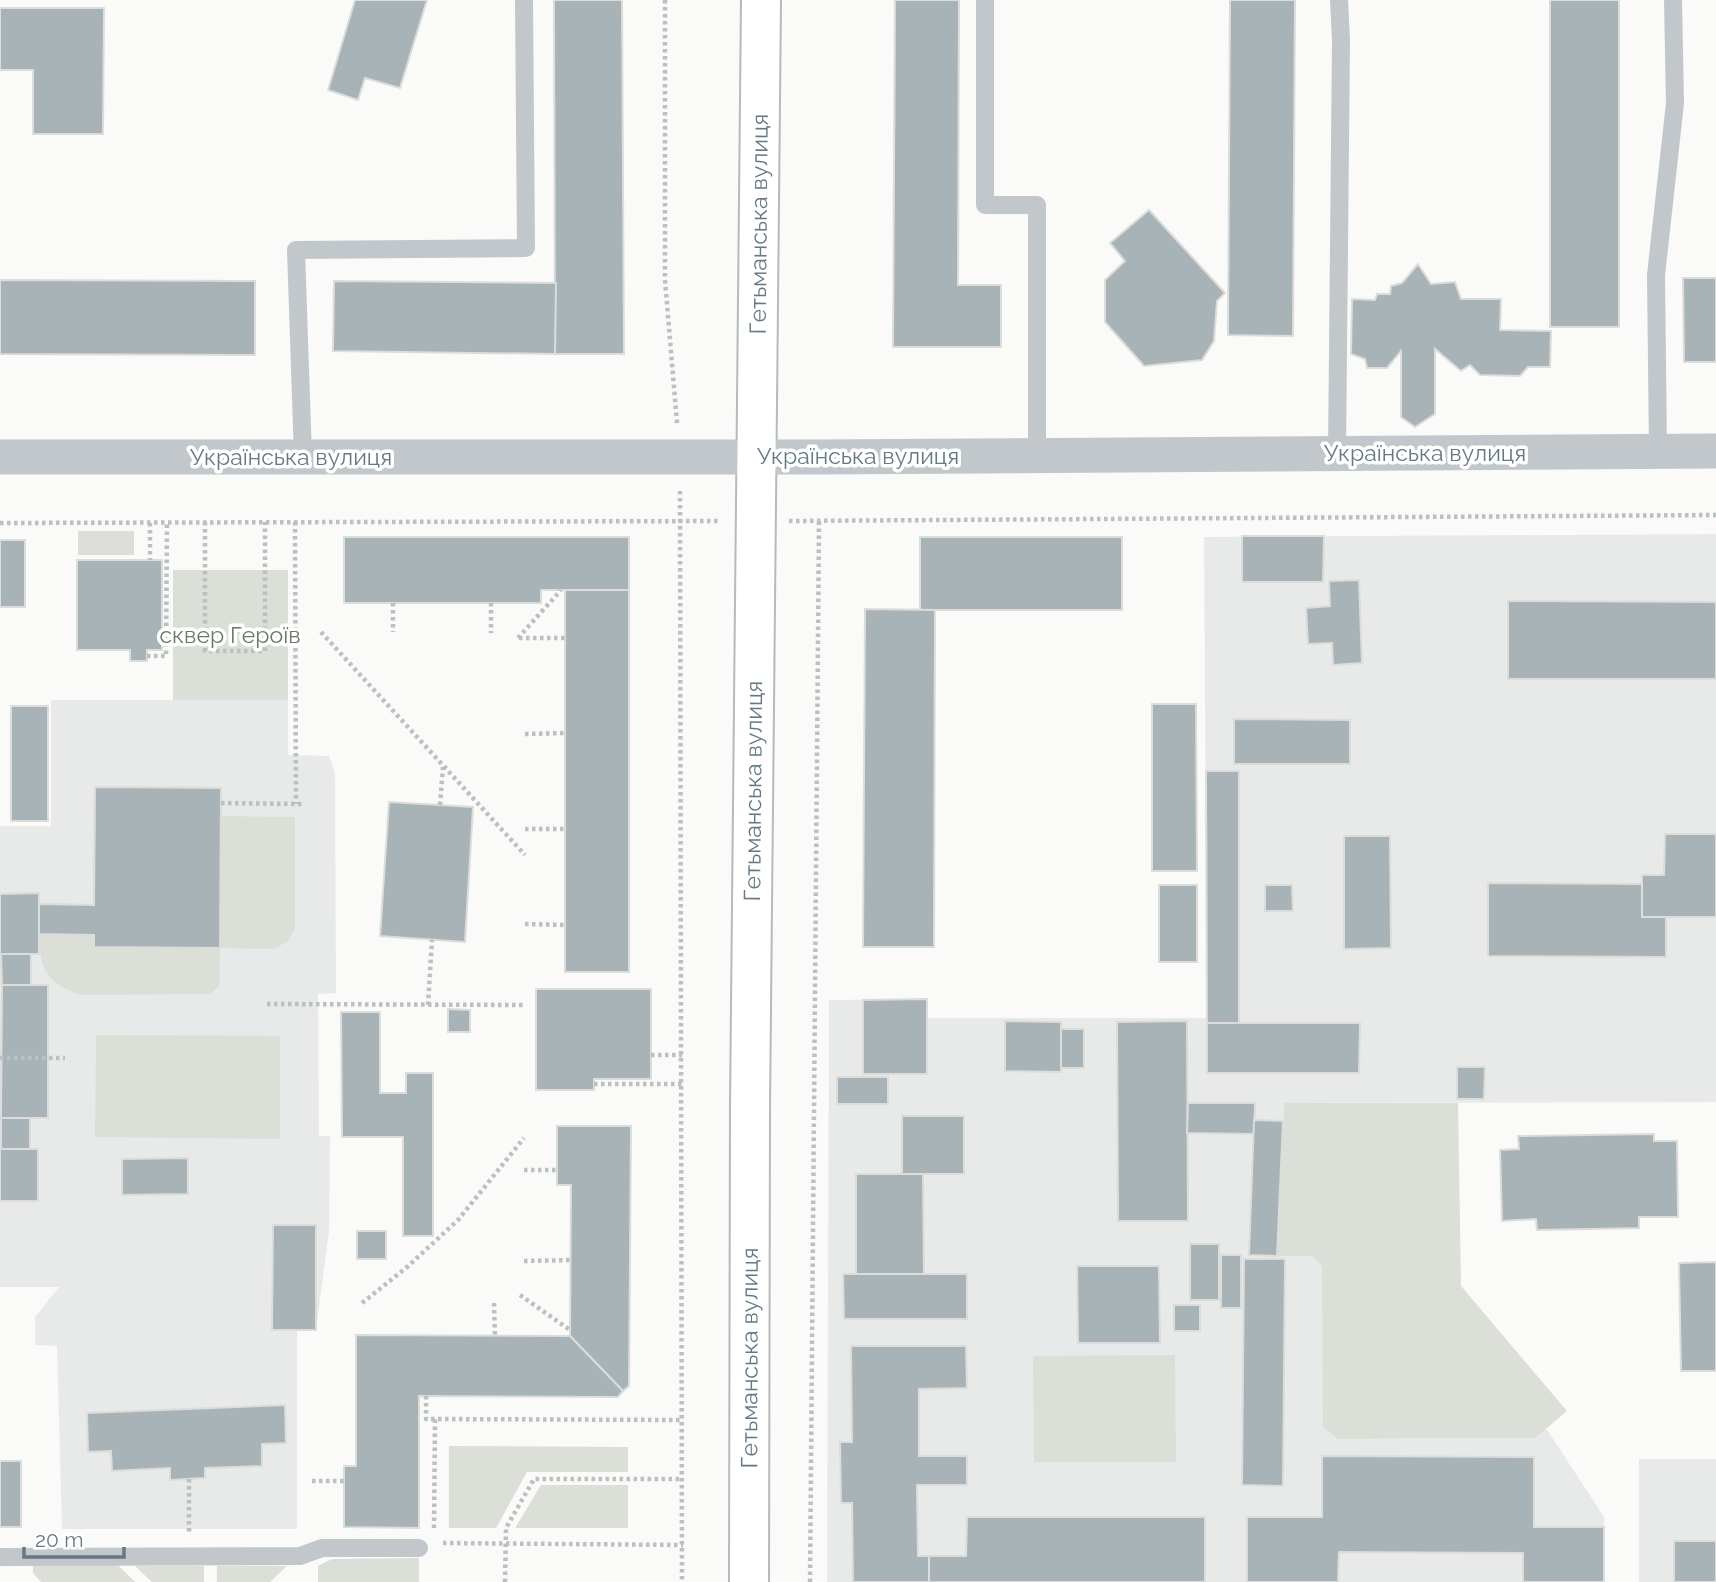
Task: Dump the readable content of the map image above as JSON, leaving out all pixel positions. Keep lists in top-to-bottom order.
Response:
{
  "streets": {
    "highway": ["Гетьманська вулиця"],
    "street": ["Українська вулиця"]
  },
  "crossings": [
    ["Гетьманська вулиця", "Українська вулиця"]
  ],
  "parks": ["сквер Героїв"],
  "scale_bar": "20 m"
}
